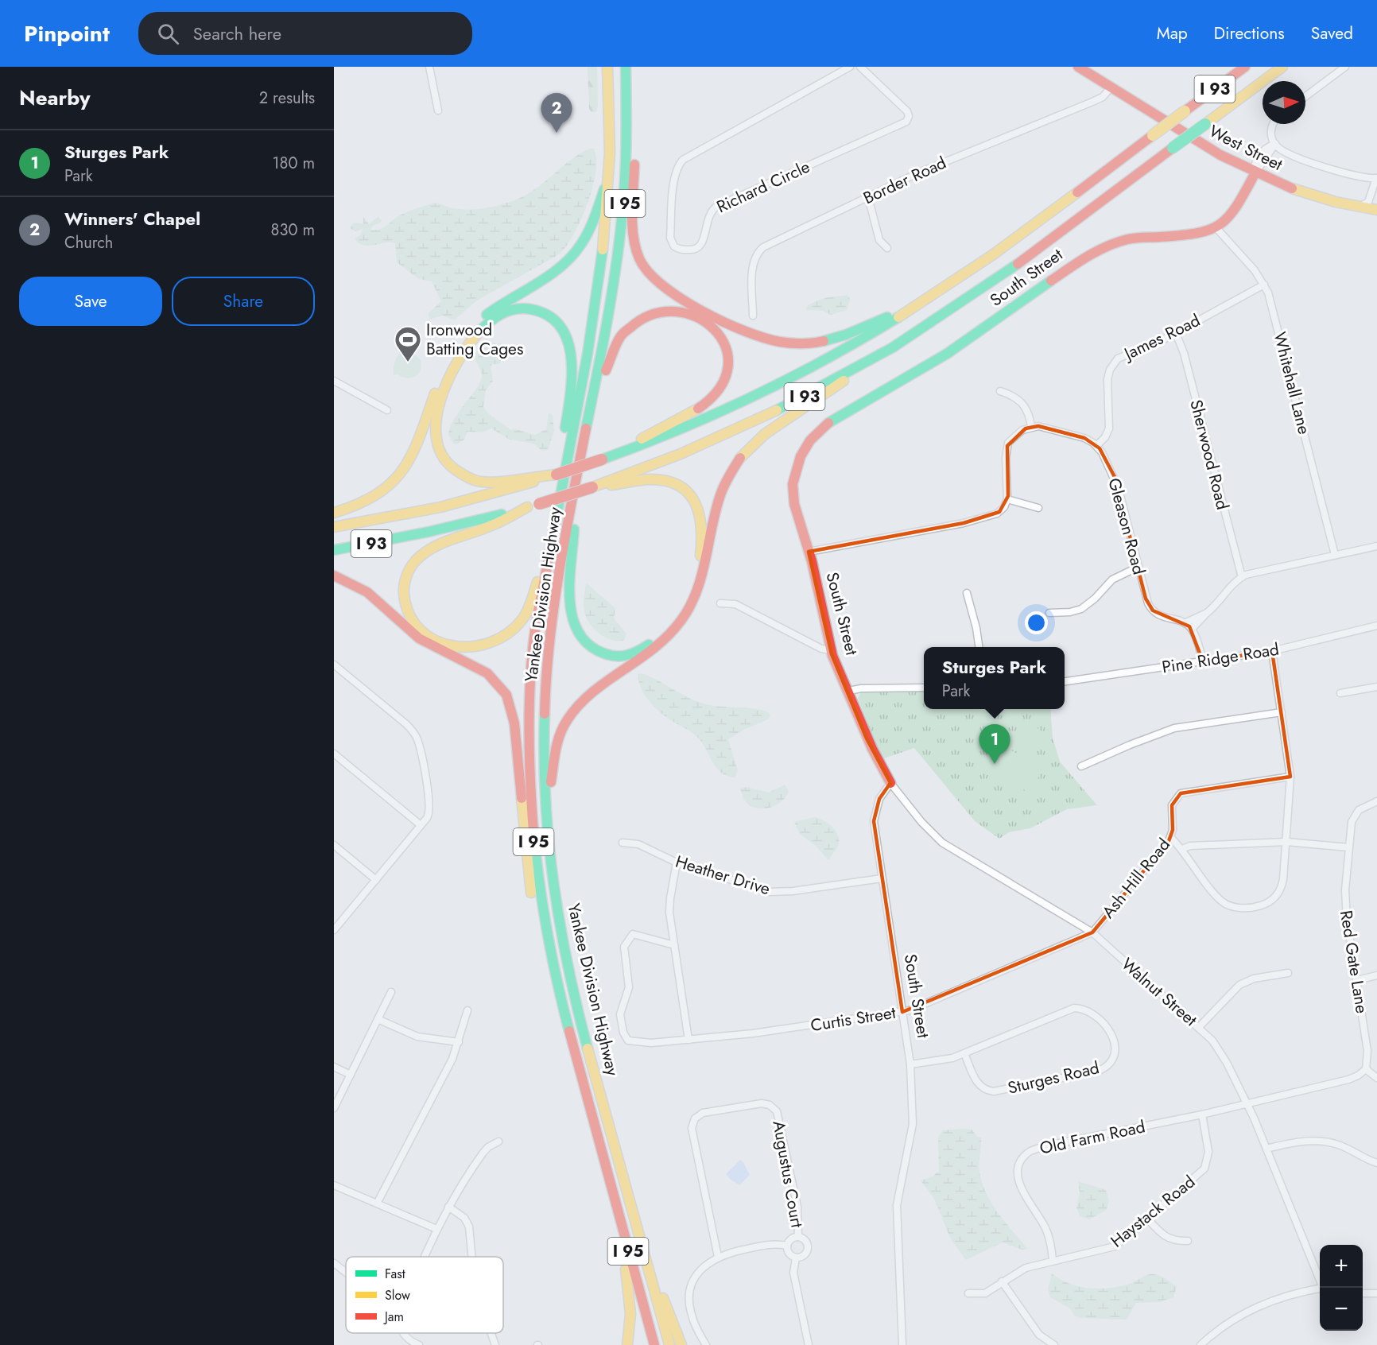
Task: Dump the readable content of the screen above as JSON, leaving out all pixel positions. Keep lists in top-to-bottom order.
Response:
{
  "streets": {
    "main road": [
      "I 93",
      "West Street",
      "I 95",
      "South Street",
      "Yankee Division Highway"
    ],
    "street": [
      "Border Road",
      "Richard Circle",
      "James Road",
      "Whitehall Lane",
      "Sherwood Road",
      "Gleason Road",
      "Pine Ridge Road",
      "Heather Drive",
      "Ash Hill Road",
      "Red Gate Lane",
      "Walnut Street",
      "Curtis Street",
      "Sturges Road",
      "Old Farm Road",
      "Augustus Court",
      "Haystack Road"
    ]
  },
  "crossings": [
    ["West Street", "Border Road"],
    ["South Street", "Whitehall Lane"],
    ["South Street", "Heather Drive"],
    ["South Street", "Walnut Street"],
    ["South Street", "Curtis Street"],
    ["South Street", "Sturges Road"],
    ["James Road", "Whitehall Lane"],
    ["James Road", "Sherwood Road"],
    ["James Road", "Gleason Road"],
    ["Gleason Road", "Pine Ridge Road"],
    ["Ash Hill Road", "Walnut Street"],
    ["Ash Hill Road", "Curtis Street"],
    ["Walnut Street", "Curtis Street"],
    ["Walnut Street", "Old Farm Road"],
    ["Old Farm Road", "Haystack Road"]
  ],
  "places": {
    "sports": ["Ironwood Batting Cages"]
  },
  "legend": ["Fast", "Slow", "Jam"],
  "north": "right",
  "page": {
    "header": "Pinpoint",
    "search": "Search here",
    "nav": ["Map", "Directions", "Saved"],
    "heading": ["Nearby", "2 results"],
    "pins": ["2", "1"],
    "list": [
      {
        "mark": "1",
        "name": "Sturges Park",
        "note": "Park",
        "value": "180 m"
      },
      {
        "mark": "2",
        "name": "Winners' Chapel",
        "note": "Church",
        "value": "830 m"
      }
    ],
    "buttons": ["Save", "Share"],
    "popup": ["Sturges Park", "Park"],
    "map_buttons": ["+", "−"]
  }
}
